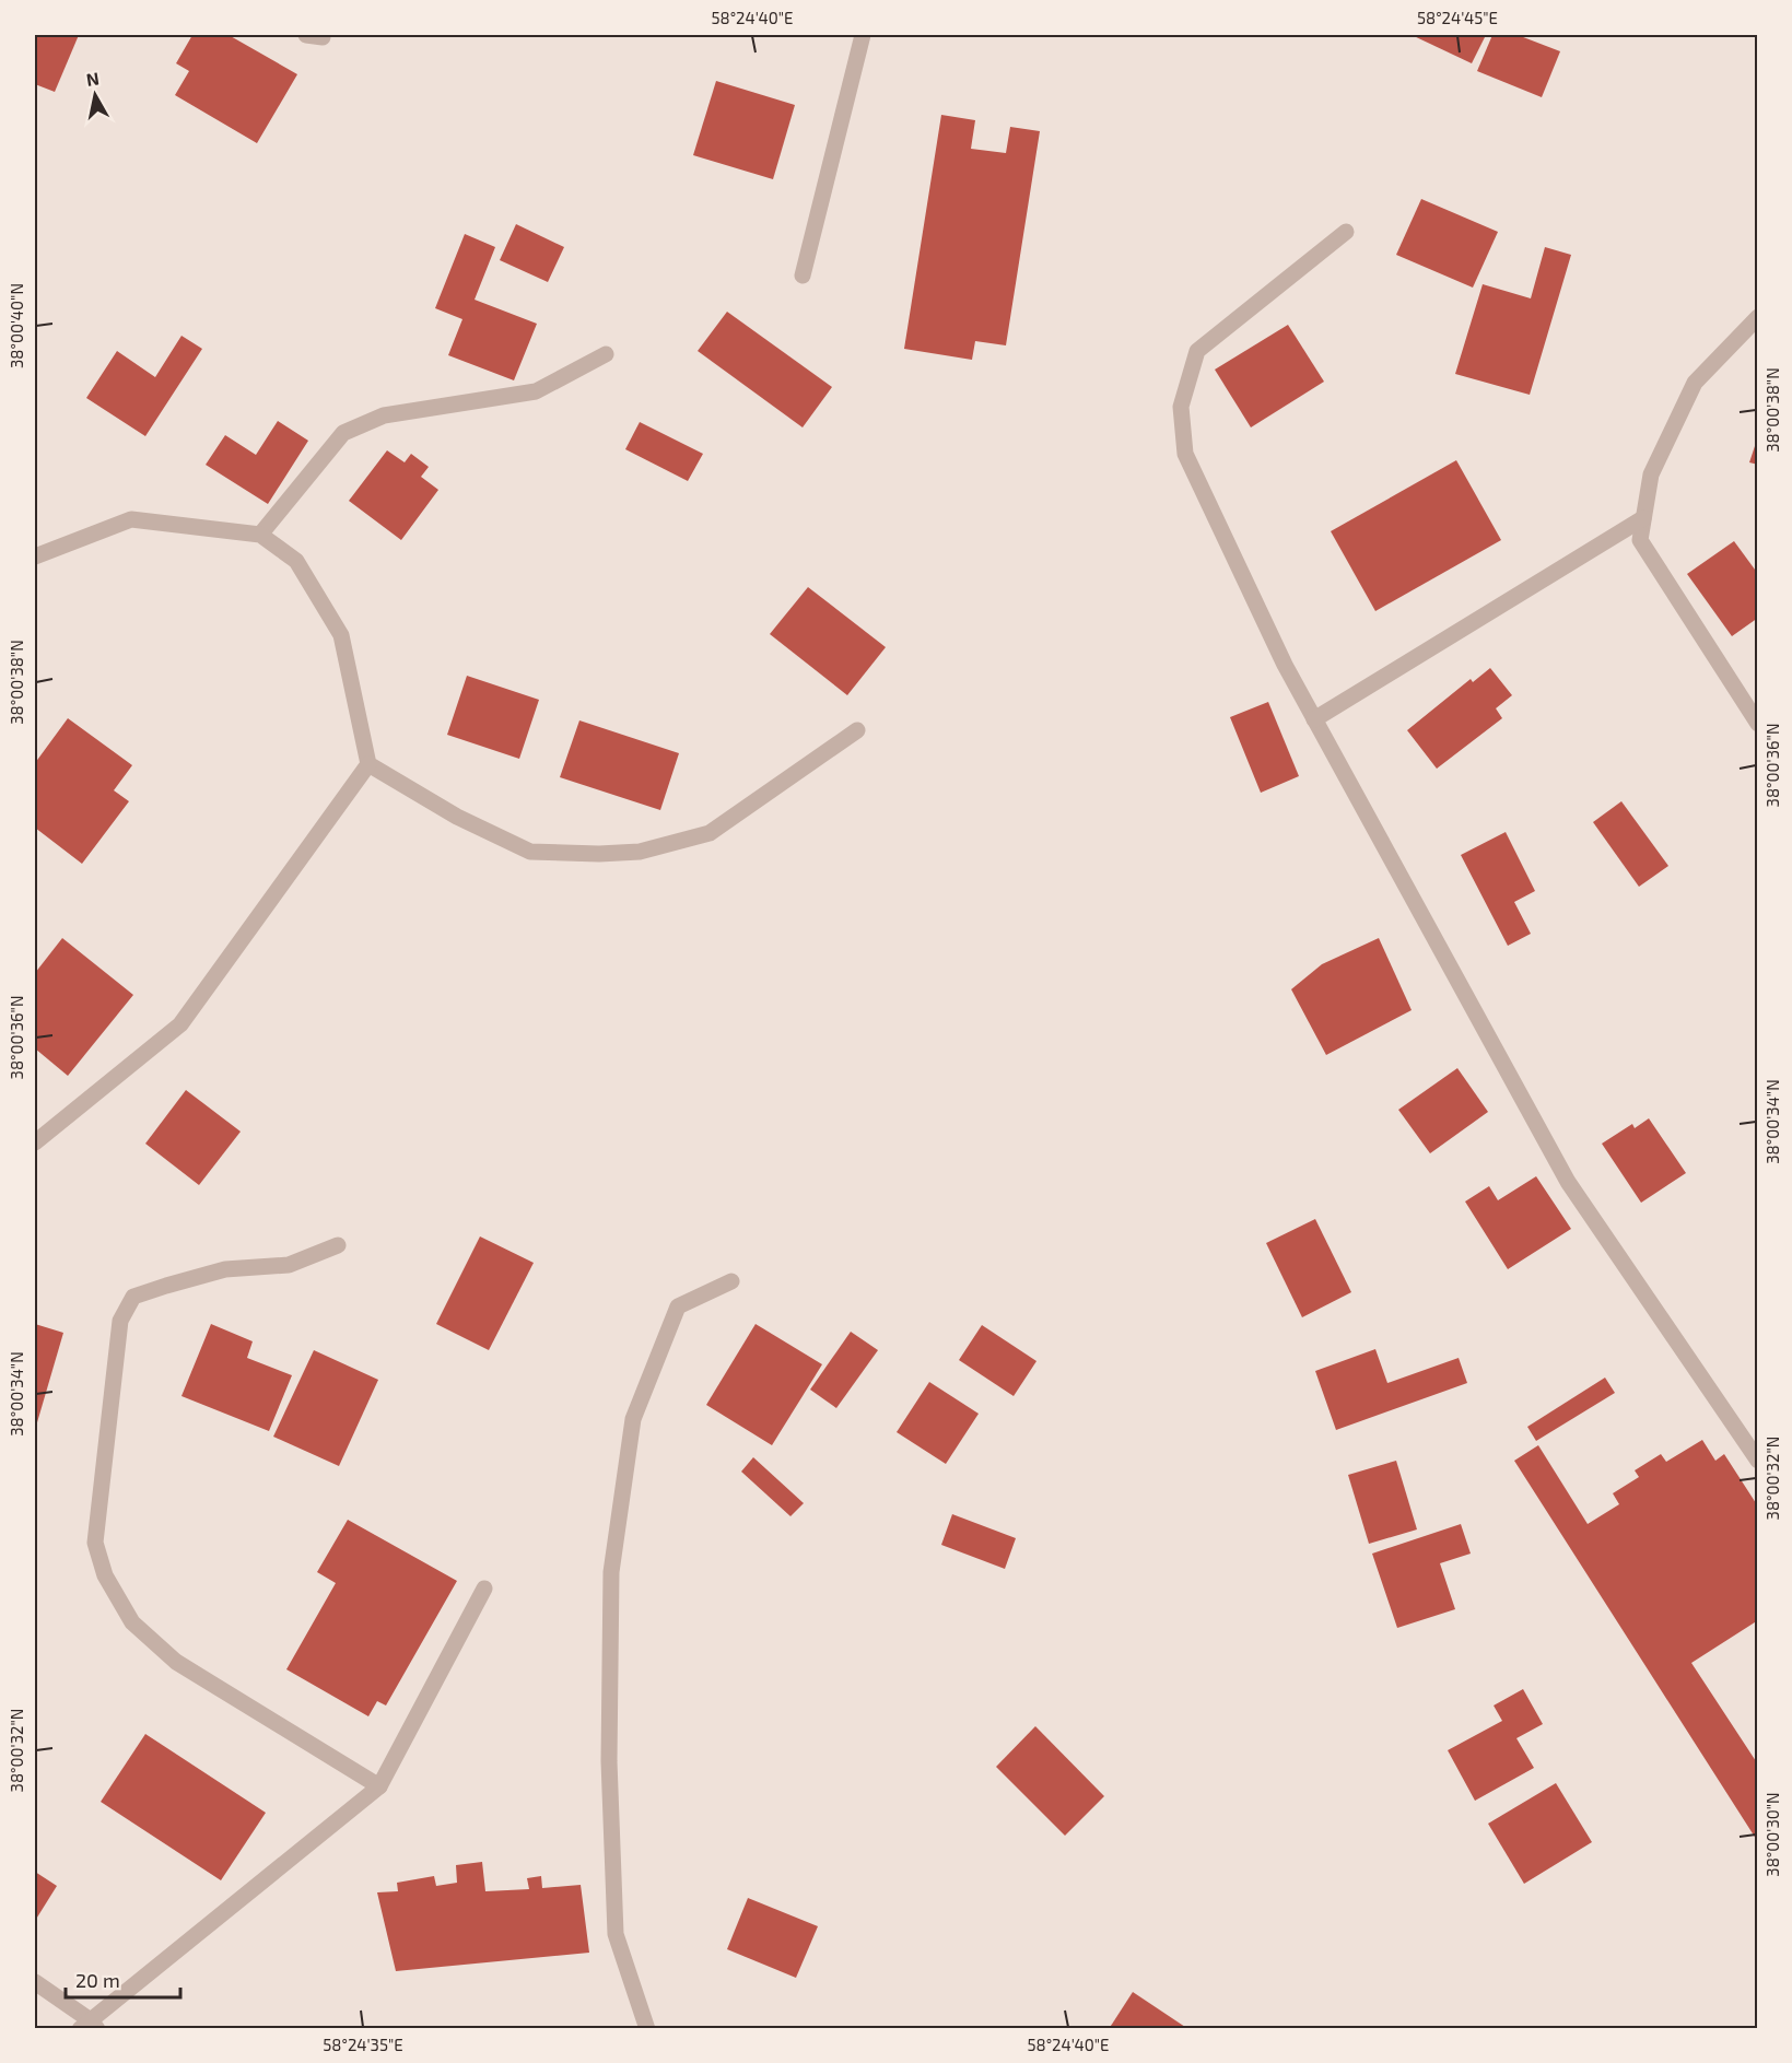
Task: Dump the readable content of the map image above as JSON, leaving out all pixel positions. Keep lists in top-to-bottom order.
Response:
{
  "scale_bar": "20 m",
  "north": "top",
  "coordinates": [
    "58°24'40\"E",
    "58°24'45\"E",
    "38°00'40\"N",
    "38°00'38\"N",
    "38°00'36\"N",
    "38°00'34\"N",
    "38°00'32\"N",
    "38°00'30\"N",
    "58°24'35\"E"
  ]
}
